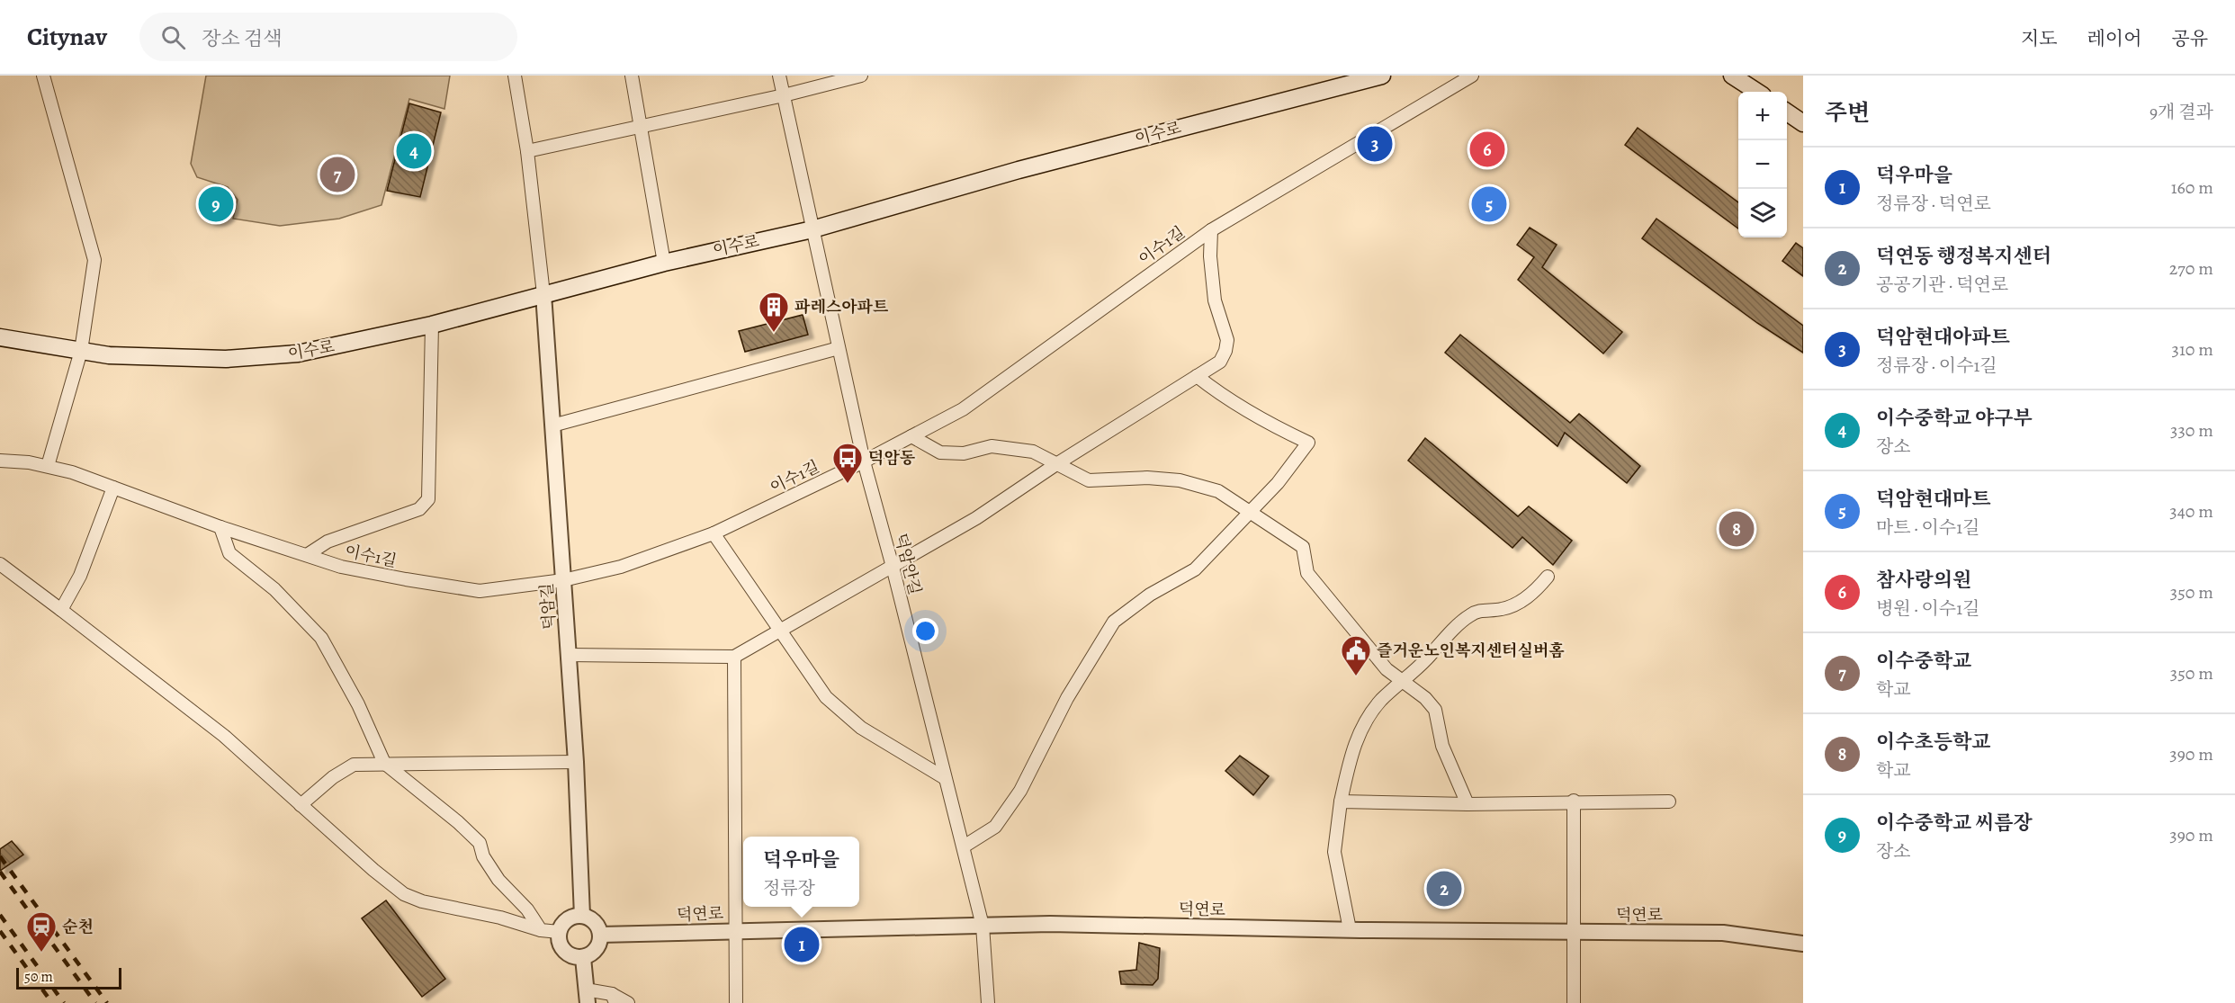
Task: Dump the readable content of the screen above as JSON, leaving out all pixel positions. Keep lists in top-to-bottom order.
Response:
{
  "streets": {
    "main road": ["이수로"],
    "street": [
      "이수1길",
      "덕암안길",
      "덕암길",
      "덕연로"
    ]
  },
  "crossings": [
    ["이수로", "덕암안길"],
    ["이수로", "덕암길"],
    ["이수1길", "덕암안길"],
    ["이수1길", "덕암길"],
    ["덕암안길", "덕연로"],
    ["덕암길", "덕연로"]
  ],
  "places": {
    "building": ["파레스아파트"],
    "bus stop": ["덕암동"],
    "public building": ["즐거운노인복지센터실버홈"],
    "station": ["순천"]
  },
  "scale_bar": "50 m",
  "page": {
    "header": "Citynav",
    "search": "장소 검색",
    "nav": ["지도", "레이어", "공유"],
    "heading": ["주변", "9개 결과"],
    "map_buttons": ["+", "−"],
    "pins": [
      "3",
      "6",
      "4",
      "7",
      "5",
      "9",
      "8",
      "2",
      "1"
    ],
    "list": [
      {
        "mark": "1",
        "name": "덕우마을",
        "note": "정류장 · 덕연로",
        "value": "160 m"
      },
      {
        "mark": "2",
        "name": "덕연동 행정복지센터",
        "note": "공공기관 · 덕연로",
        "value": "270 m"
      },
      {
        "mark": "3",
        "name": "덕암현대아파트",
        "note": "정류장 · 이수1길",
        "value": "310 m"
      },
      {
        "mark": "4",
        "name": "이수중학교 야구부",
        "note": "장소",
        "value": "330 m"
      },
      {
        "mark": "5",
        "name": "덕암현대마트",
        "note": "마트 · 이수1길",
        "value": "340 m"
      },
      {
        "mark": "6",
        "name": "참사랑의원",
        "note": "병원 · 이수1길",
        "value": "350 m"
      },
      {
        "mark": "7",
        "name": "이수중학교",
        "note": "학교",
        "value": "350 m"
      },
      {
        "mark": "8",
        "name": "이수초등학교",
        "note": "학교",
        "value": "390 m"
      },
      {
        "mark": "9",
        "name": "이수중학교 씨름장",
        "note": "장소",
        "value": "390 m"
      }
    ],
    "popup": ["덕우마을", "정류장"],
    "scale": "50 m"
  }
}
